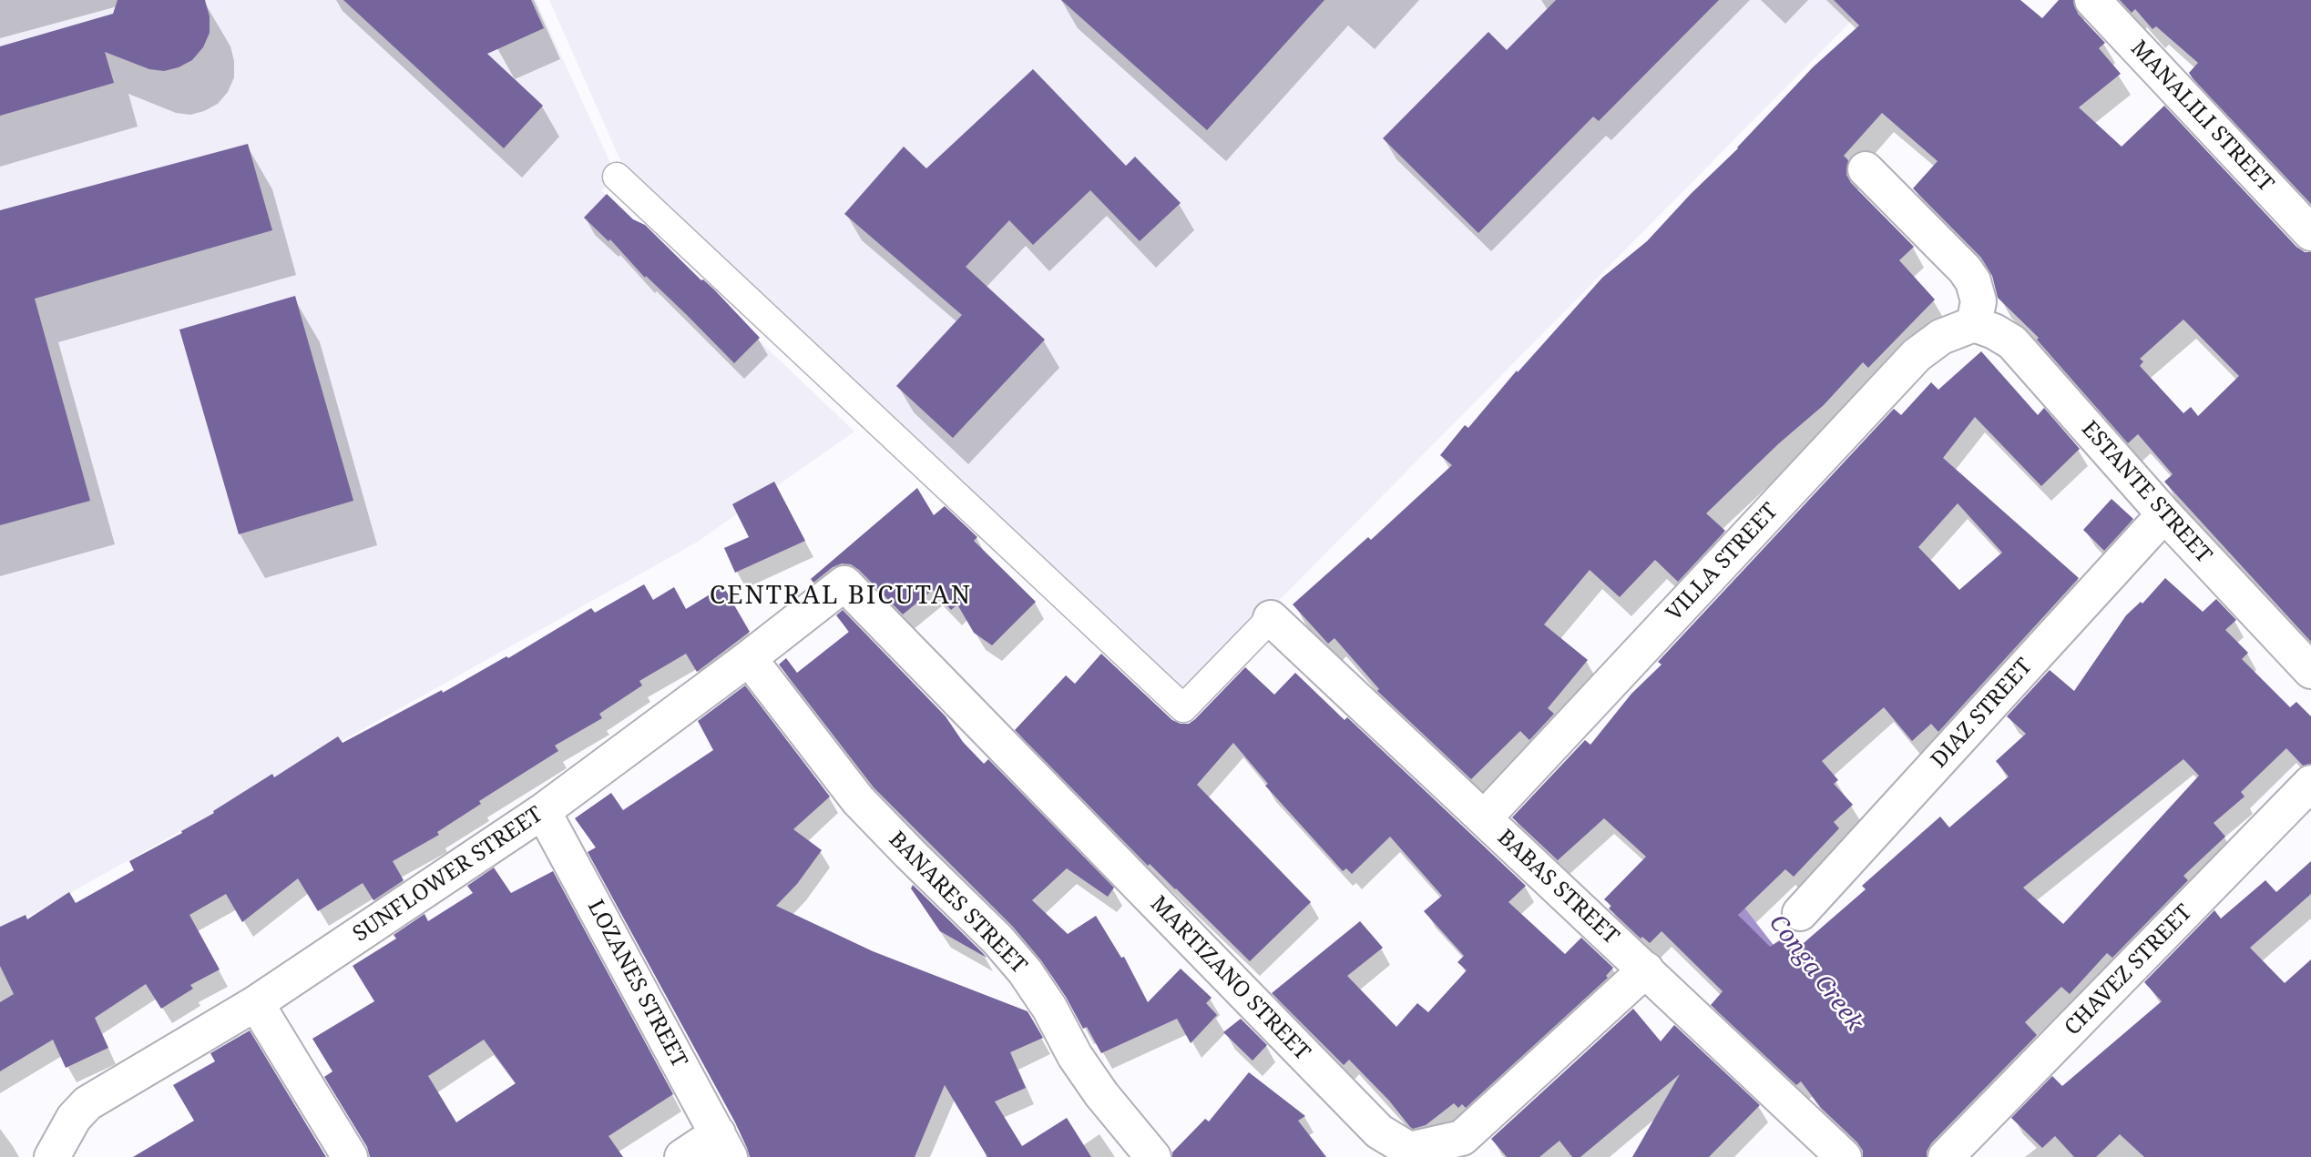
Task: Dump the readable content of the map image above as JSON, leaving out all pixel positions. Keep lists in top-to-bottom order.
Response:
{
  "streets": {
    "street": [
      "MANALILI STREET",
      "ESTANTE STREET",
      "VILLA STREET",
      "DIAZ STREET",
      "SUNFLOWER STREET",
      "BABAS STREET",
      "BANARES STREET",
      "CHAVEZ STREET",
      "MARTIZANO STREET",
      "LOZANES STREET"
    ]
  },
  "crossings": [
    ["ESTANTE STREET", "VILLA STREET"],
    ["ESTANTE STREET", "DIAZ STREET"],
    ["VILLA STREET", "BABAS STREET"],
    ["SUNFLOWER STREET", "BANARES STREET"],
    ["SUNFLOWER STREET", "MARTIZANO STREET"],
    ["SUNFLOWER STREET", "LOZANES STREET"],
    ["BABAS STREET", "MARTIZANO STREET"]
  ],
  "districts": ["CENTRAL BICUTAN"],
  "water": ["Conga Creek"]
}
